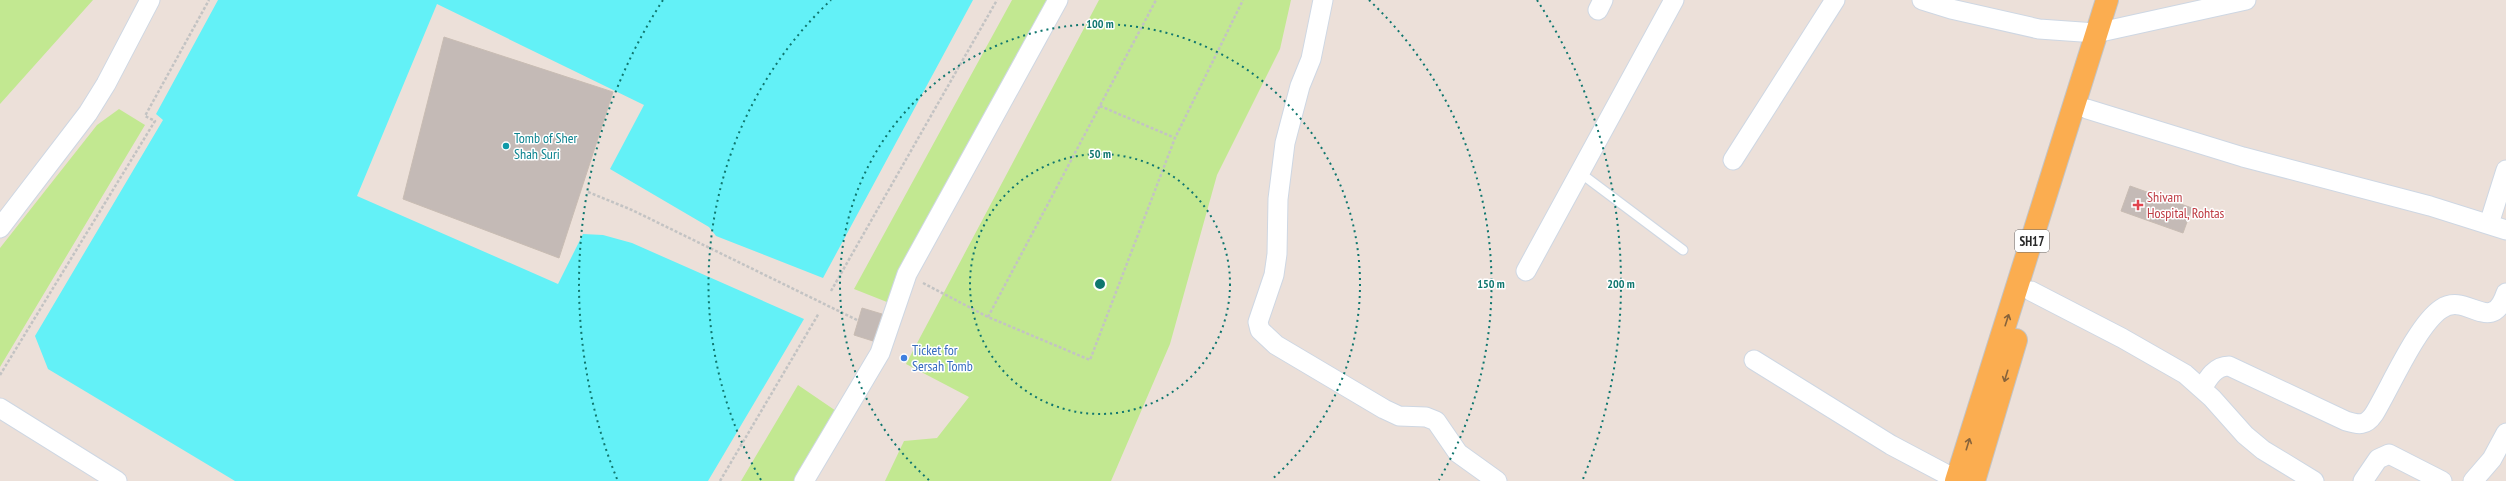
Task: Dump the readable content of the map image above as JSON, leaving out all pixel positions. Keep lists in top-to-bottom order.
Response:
{
  "streets": {
    "main road": ["SH17"]
  },
  "places": {
    "other": ["Tomb of Sher Shah Suri", "Ticket for Sersah Tomb"],
    "health": ["Shivam Hospital, Rohtas"]
  },
  "rings": [
    "100 m",
    "50 m",
    "150 m",
    "200 m"
  ]
}
